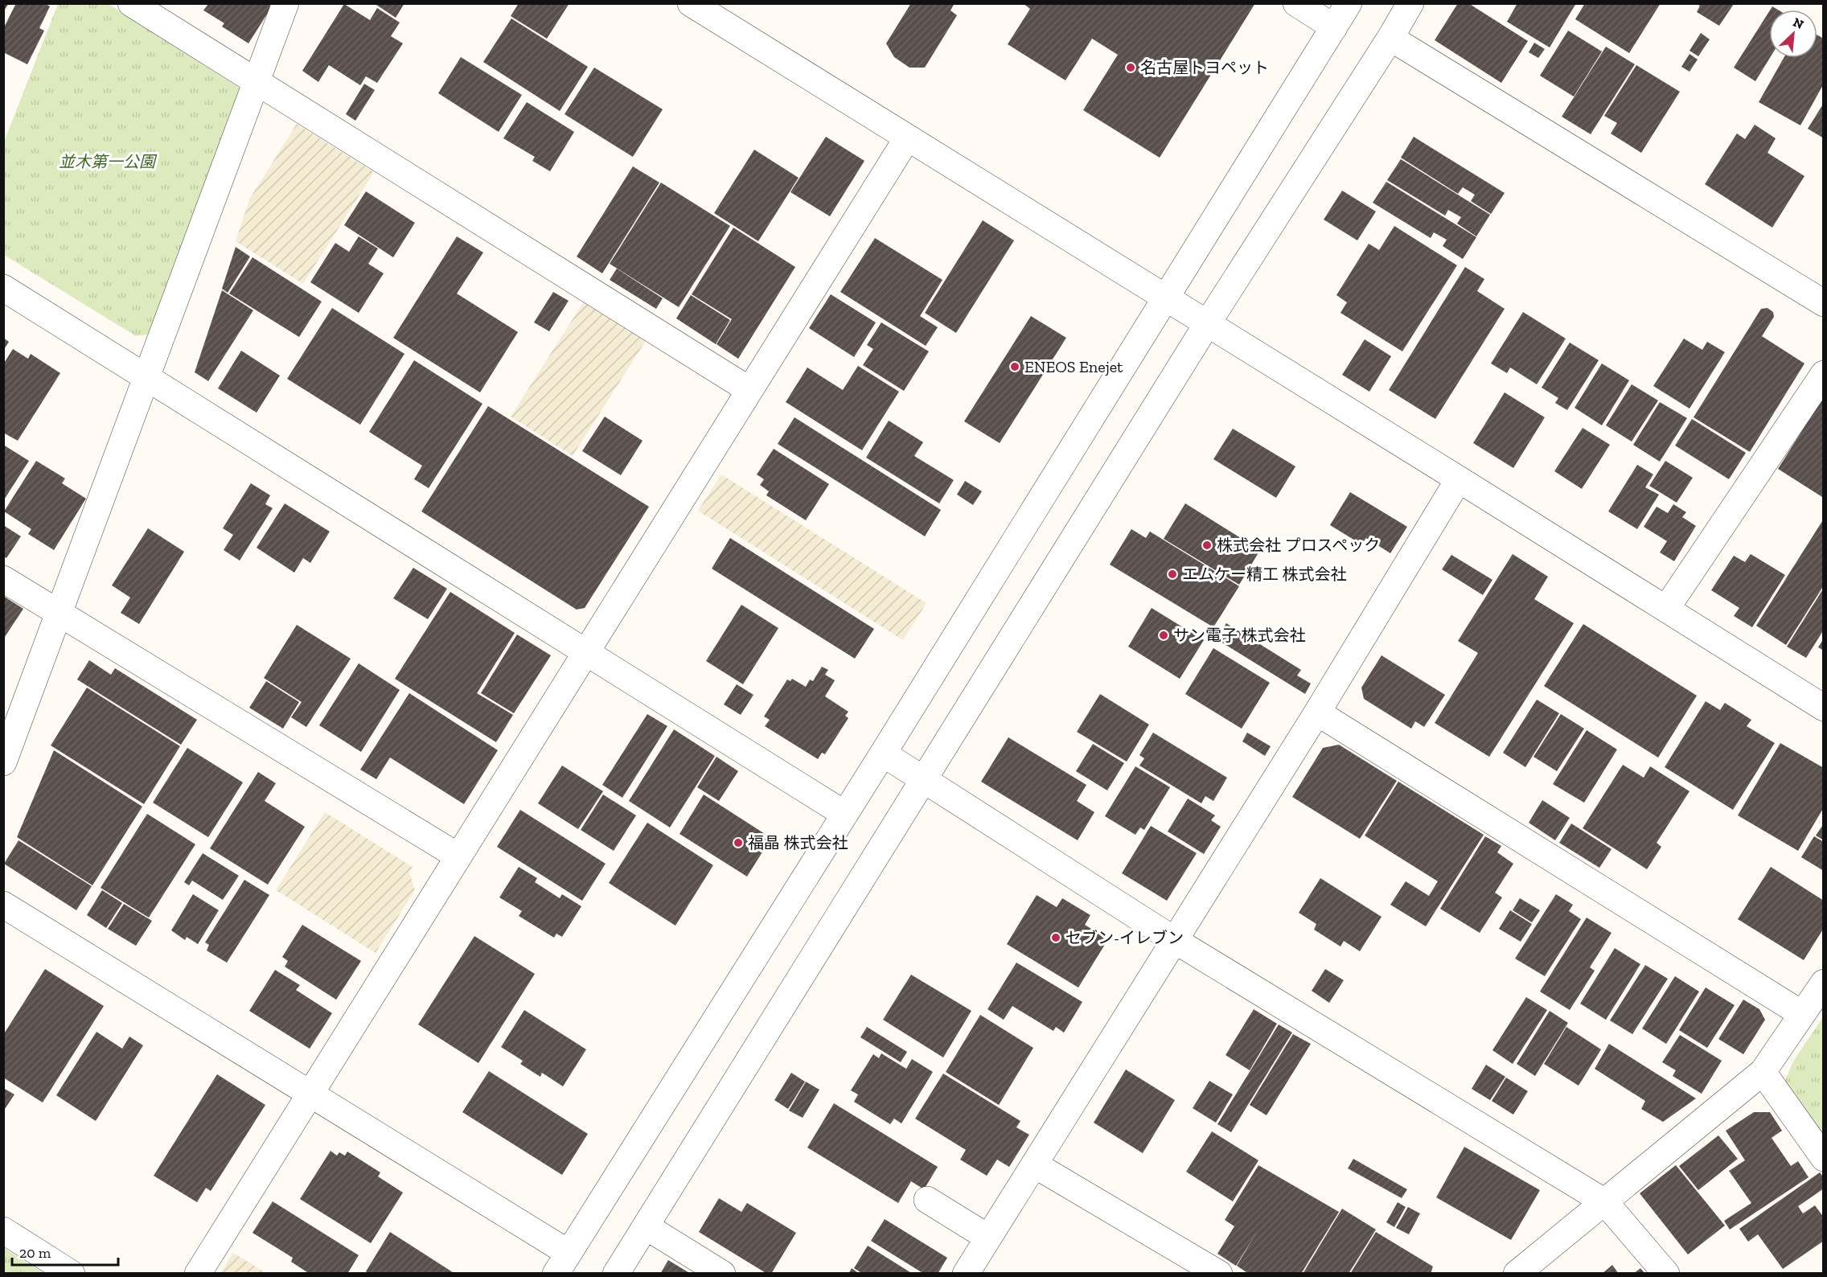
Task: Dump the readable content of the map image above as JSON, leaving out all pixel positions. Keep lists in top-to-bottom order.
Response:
{
  "parks": ["並木第一公園"],
  "places": [
    "名古屋トヨペット",
    "ENEOS Enejet",
    "株式会社 プロスペック",
    "エムケー精工 株式会社",
    "サン電子 株式会社",
    "福晶 株式会社",
    "セブン-イレブン"
  ],
  "scale_bar": "20 m",
  "north": "top right"
}
